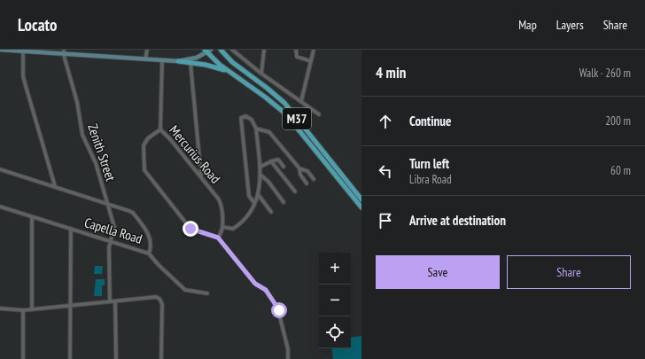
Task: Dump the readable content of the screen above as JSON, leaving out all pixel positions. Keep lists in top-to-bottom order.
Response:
{
  "streets": {
    "main road": ["M37"],
    "street": ["Zenith Street", "Mercurius Road", "Capella Road"]
  },
  "crossings": [
    ["Zenith Street", "Capella Road"]
  ],
  "page": {
    "header": "Locato",
    "nav": ["Map", "Layers", "Share"],
    "heading": ["4 min", "Walk · 260 m"],
    "list": [
      ["Continue", "200 m"],
      ["Turn left", "Libra Road", "60 m"],
      "Arrive at destination"
    ],
    "buttons": ["Save", "Share"],
    "map_buttons": ["+", "−"]
  }
}
